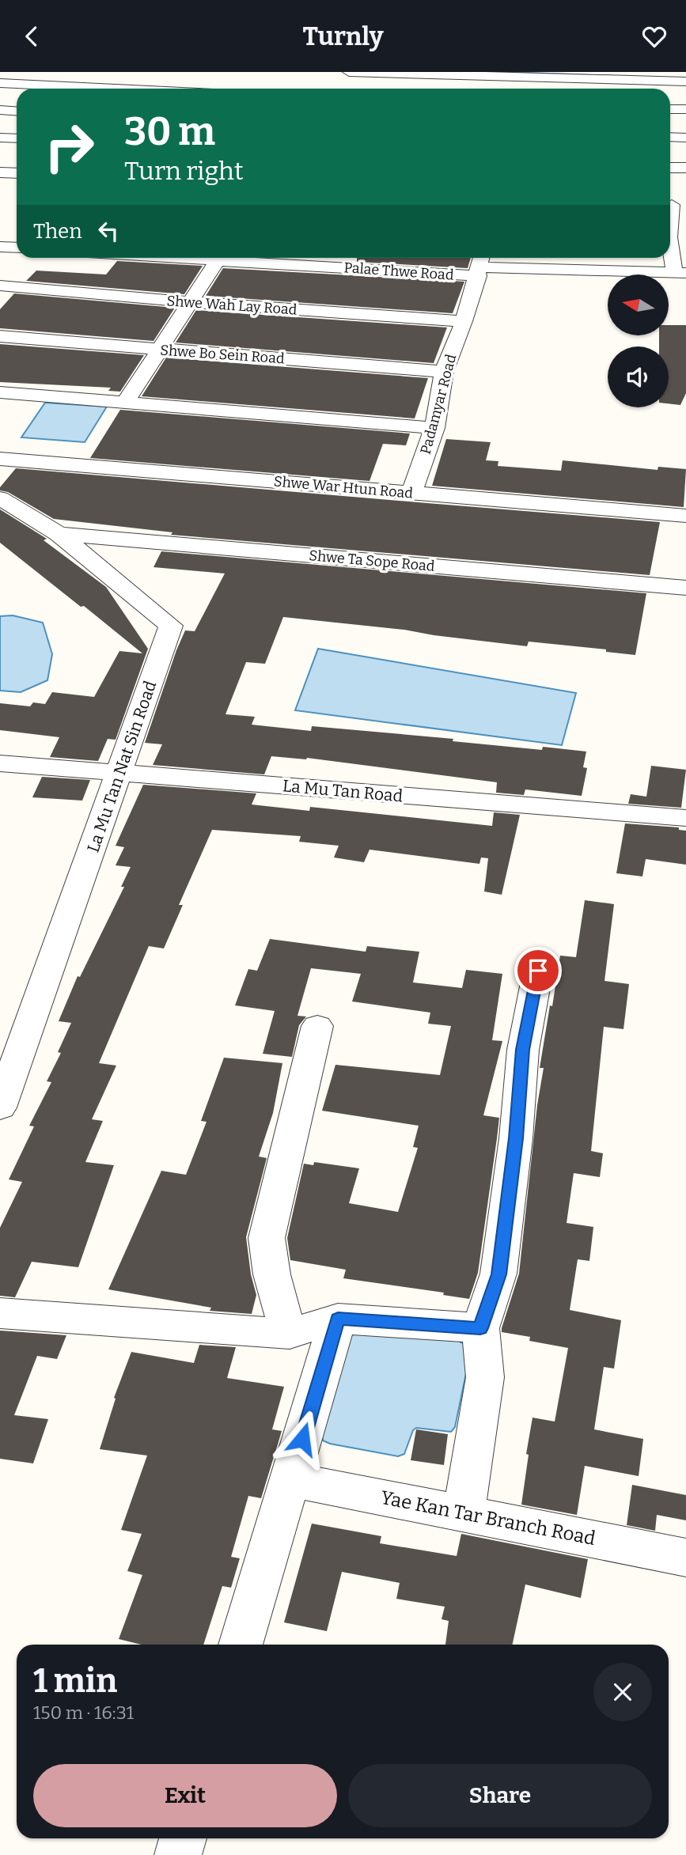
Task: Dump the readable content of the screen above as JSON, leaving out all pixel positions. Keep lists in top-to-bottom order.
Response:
{
  "streets": {
    "street": [
      "Palae Thwe Road",
      "Shwe Wah Lay Road",
      "Shwe Bo Sein Road",
      "Padamyar Road",
      "Shwe War Htun Road",
      "Shwe Ta Sope Road",
      "La Mu Tan Nat Sin Road",
      "La Mu Tan Road",
      "Yae Kan Tar Branch Road"
    ]
  },
  "crossings": [
    ["Palae Thwe Road", "Padamyar Road"],
    ["Shwe Wah Lay Road", "Padamyar Road"],
    ["Shwe Bo Sein Road", "Padamyar Road"],
    ["Padamyar Road", "Shwe War Htun Road"],
    ["Shwe Ta Sope Road", "La Mu Tan Nat Sin Road"],
    ["La Mu Tan Nat Sin Road", "La Mu Tan Road"]
  ],
  "north": "left",
  "page": {
    "header": "Turnly",
    "turn": ["30 m", "Turn right"],
    "then": "Then",
    "heading": ["1 min", "150 m · 16:31"],
    "buttons": ["Exit", "Share"]
  }
}
